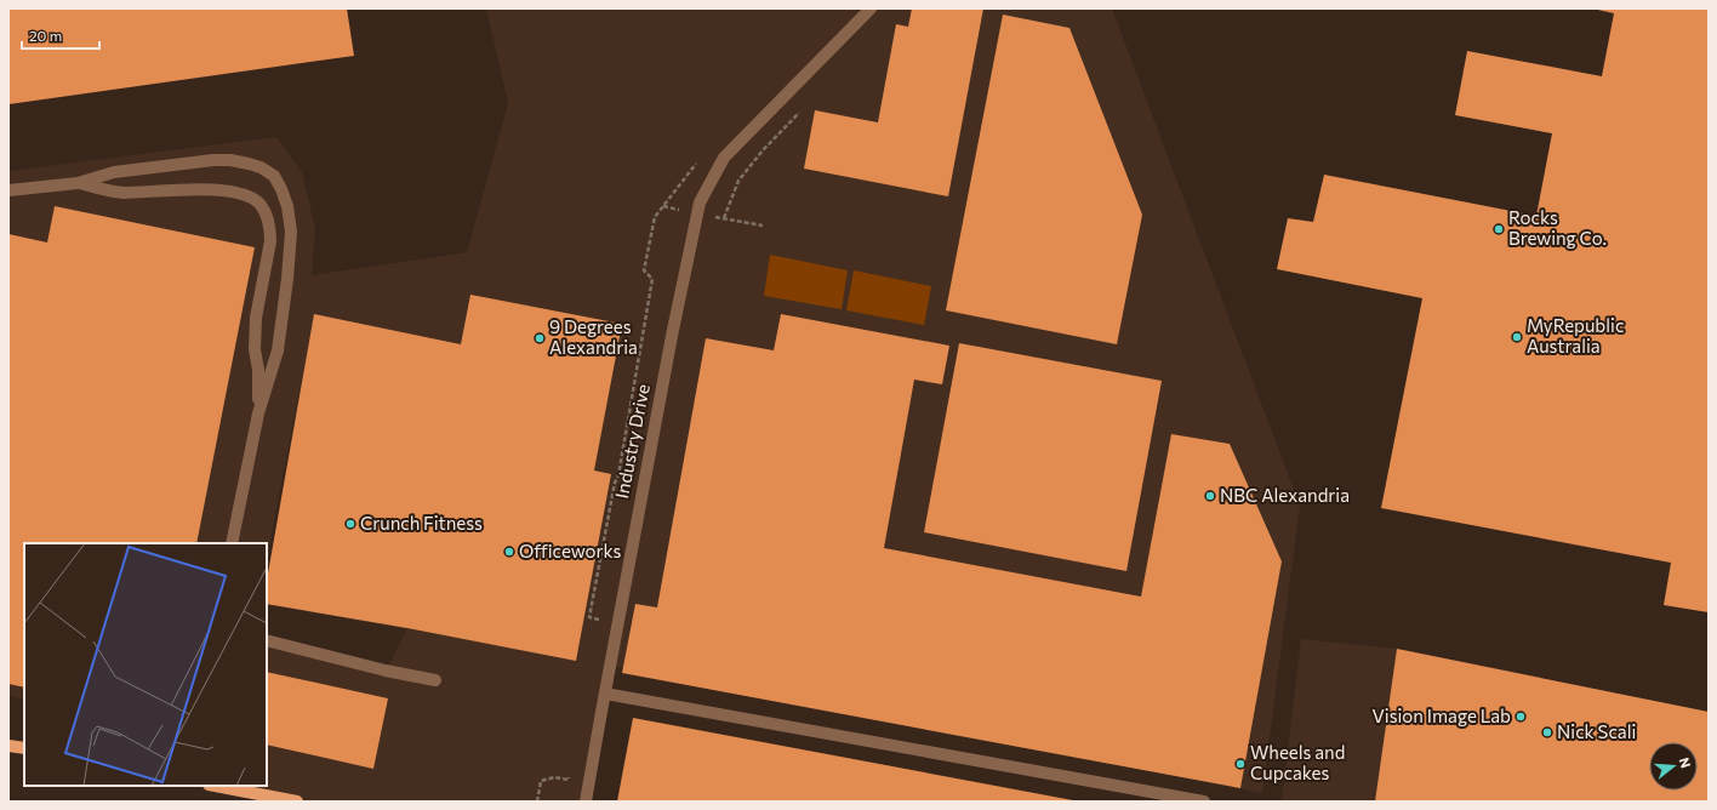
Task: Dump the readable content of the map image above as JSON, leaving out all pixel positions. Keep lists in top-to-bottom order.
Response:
{
  "streets": {
    "lane": ["Industry Drive"]
  },
  "places": [
    "Rocks Brewing Co.",
    "MyRepublic Australia",
    "9 Degrees Alexandria",
    "NBC Alexandria",
    "Crunch Fitness",
    "Officeworks",
    "Vision Image Lab",
    "Nick Scali",
    "Wheels and Cupcakes"
  ],
  "scale_bar": "20 m",
  "north": "right"
}
